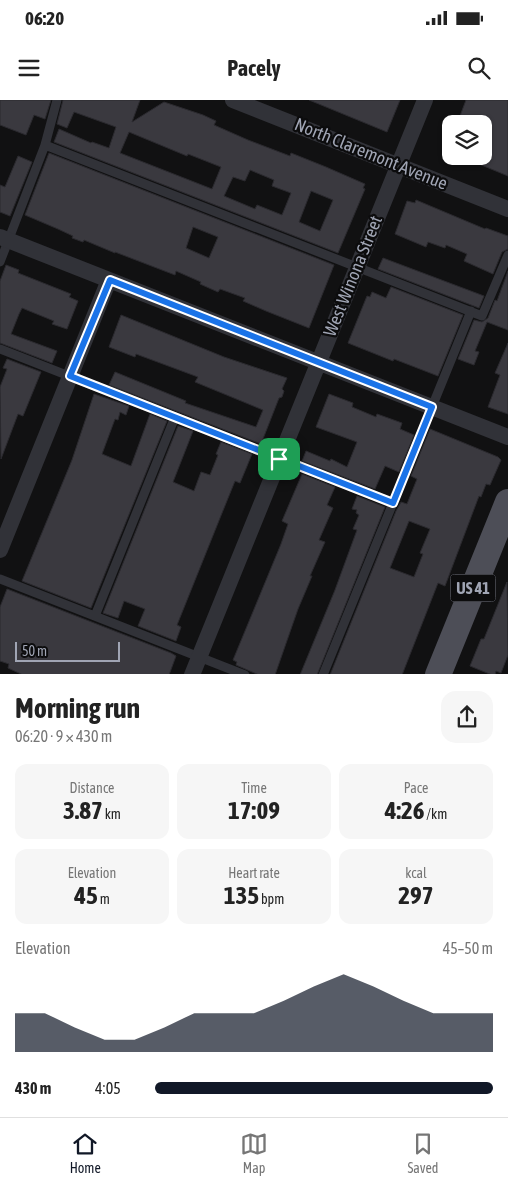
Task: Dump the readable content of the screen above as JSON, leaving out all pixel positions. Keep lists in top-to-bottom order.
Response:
{
  "streets": {
    "main road": ["US 41"],
    "street": ["North Claremont Avenue", "West Winona Street"]
  },
  "crossings": [
    ["North Claremont Avenue", "West Winona Street"]
  ],
  "scale_bar": "50 m",
  "page": {
    "status": "06:20",
    "header": "Pacely",
    "scale": "50 m",
    "heading": ["Morning run", "06:20 · 9 × 430 m"],
    "stats": [
      ["Distance", "3.87 km"],
      ["Time", "17:09"],
      ["Pace", "4:26 /km"],
      ["Elevation", "45 m"],
      ["Heart rate", "135 bpm"],
      ["kcal", "297"]
    ],
    "chart": ["Elevation", "45–50 m"],
    "list": [
      {
        "name": "430 m",
        "note": "4:05"
      }
    ],
    "tabs": ["Home", "Map", "Saved"]
  }
}
